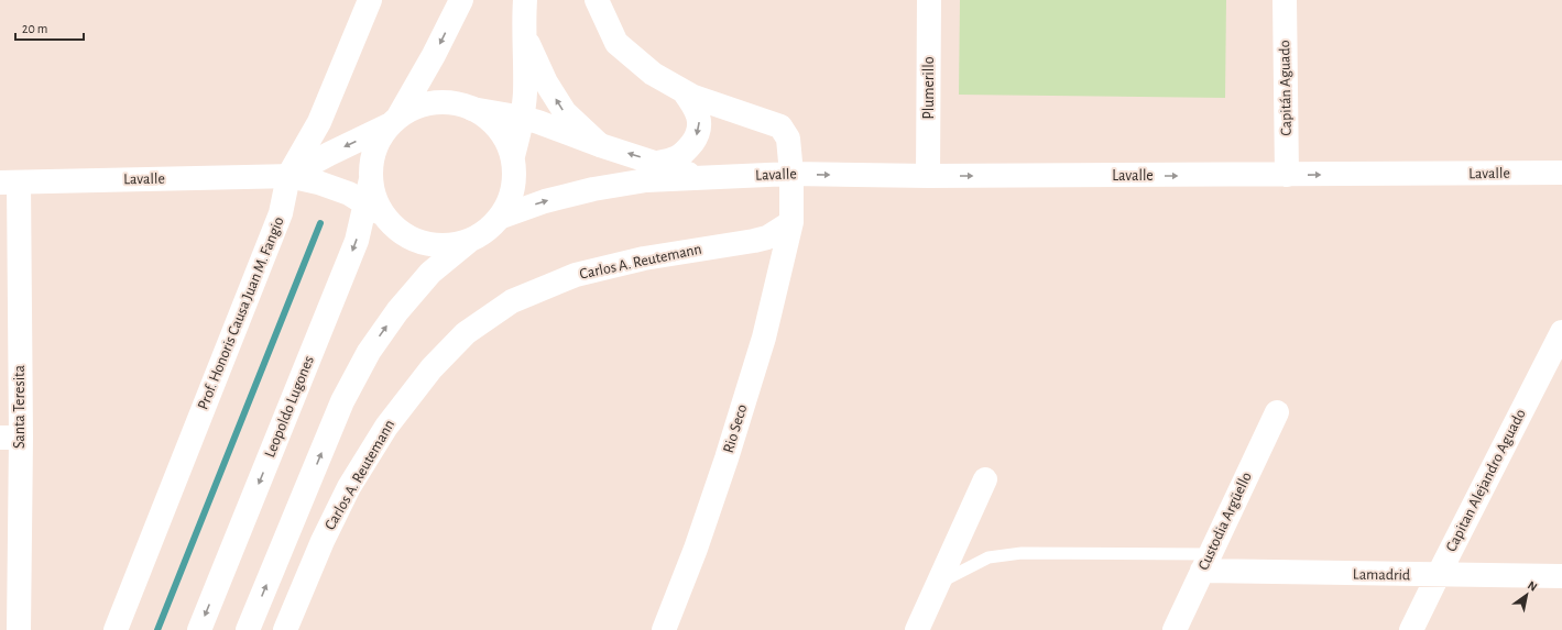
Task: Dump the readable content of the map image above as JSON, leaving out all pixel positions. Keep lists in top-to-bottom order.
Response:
{
  "streets": {
    "street": [
      "Plumerillo",
      "Capitán Aguado",
      "Lavalle",
      "Carlos A. Reutemann",
      "Prof. Honoris Causa Juan M. Fangio",
      "Santa Teresita",
      "Leopoldo Lugones",
      "Rio Seco",
      "Capitan Alejandro Aguado",
      "Custodia Argüello",
      "Lamadrid"
    ]
  },
  "crossings": [
    ["Plumerillo", "Lavalle"],
    ["Capitán Aguado", "Lavalle"],
    ["Lavalle", "Prof. Honoris Causa Juan M. Fangio"],
    ["Lavalle", "Santa Teresita"],
    ["Lavalle", "Leopoldo Lugones"],
    ["Carlos A. Reutemann", "Rio Seco"],
    ["Capitan Alejandro Aguado", "Lamadrid"],
    ["Custodia Argüello", "Lamadrid"]
  ],
  "one_way": ["Lavalle"],
  "scale_bar": "20 m",
  "north": "top right"
}
